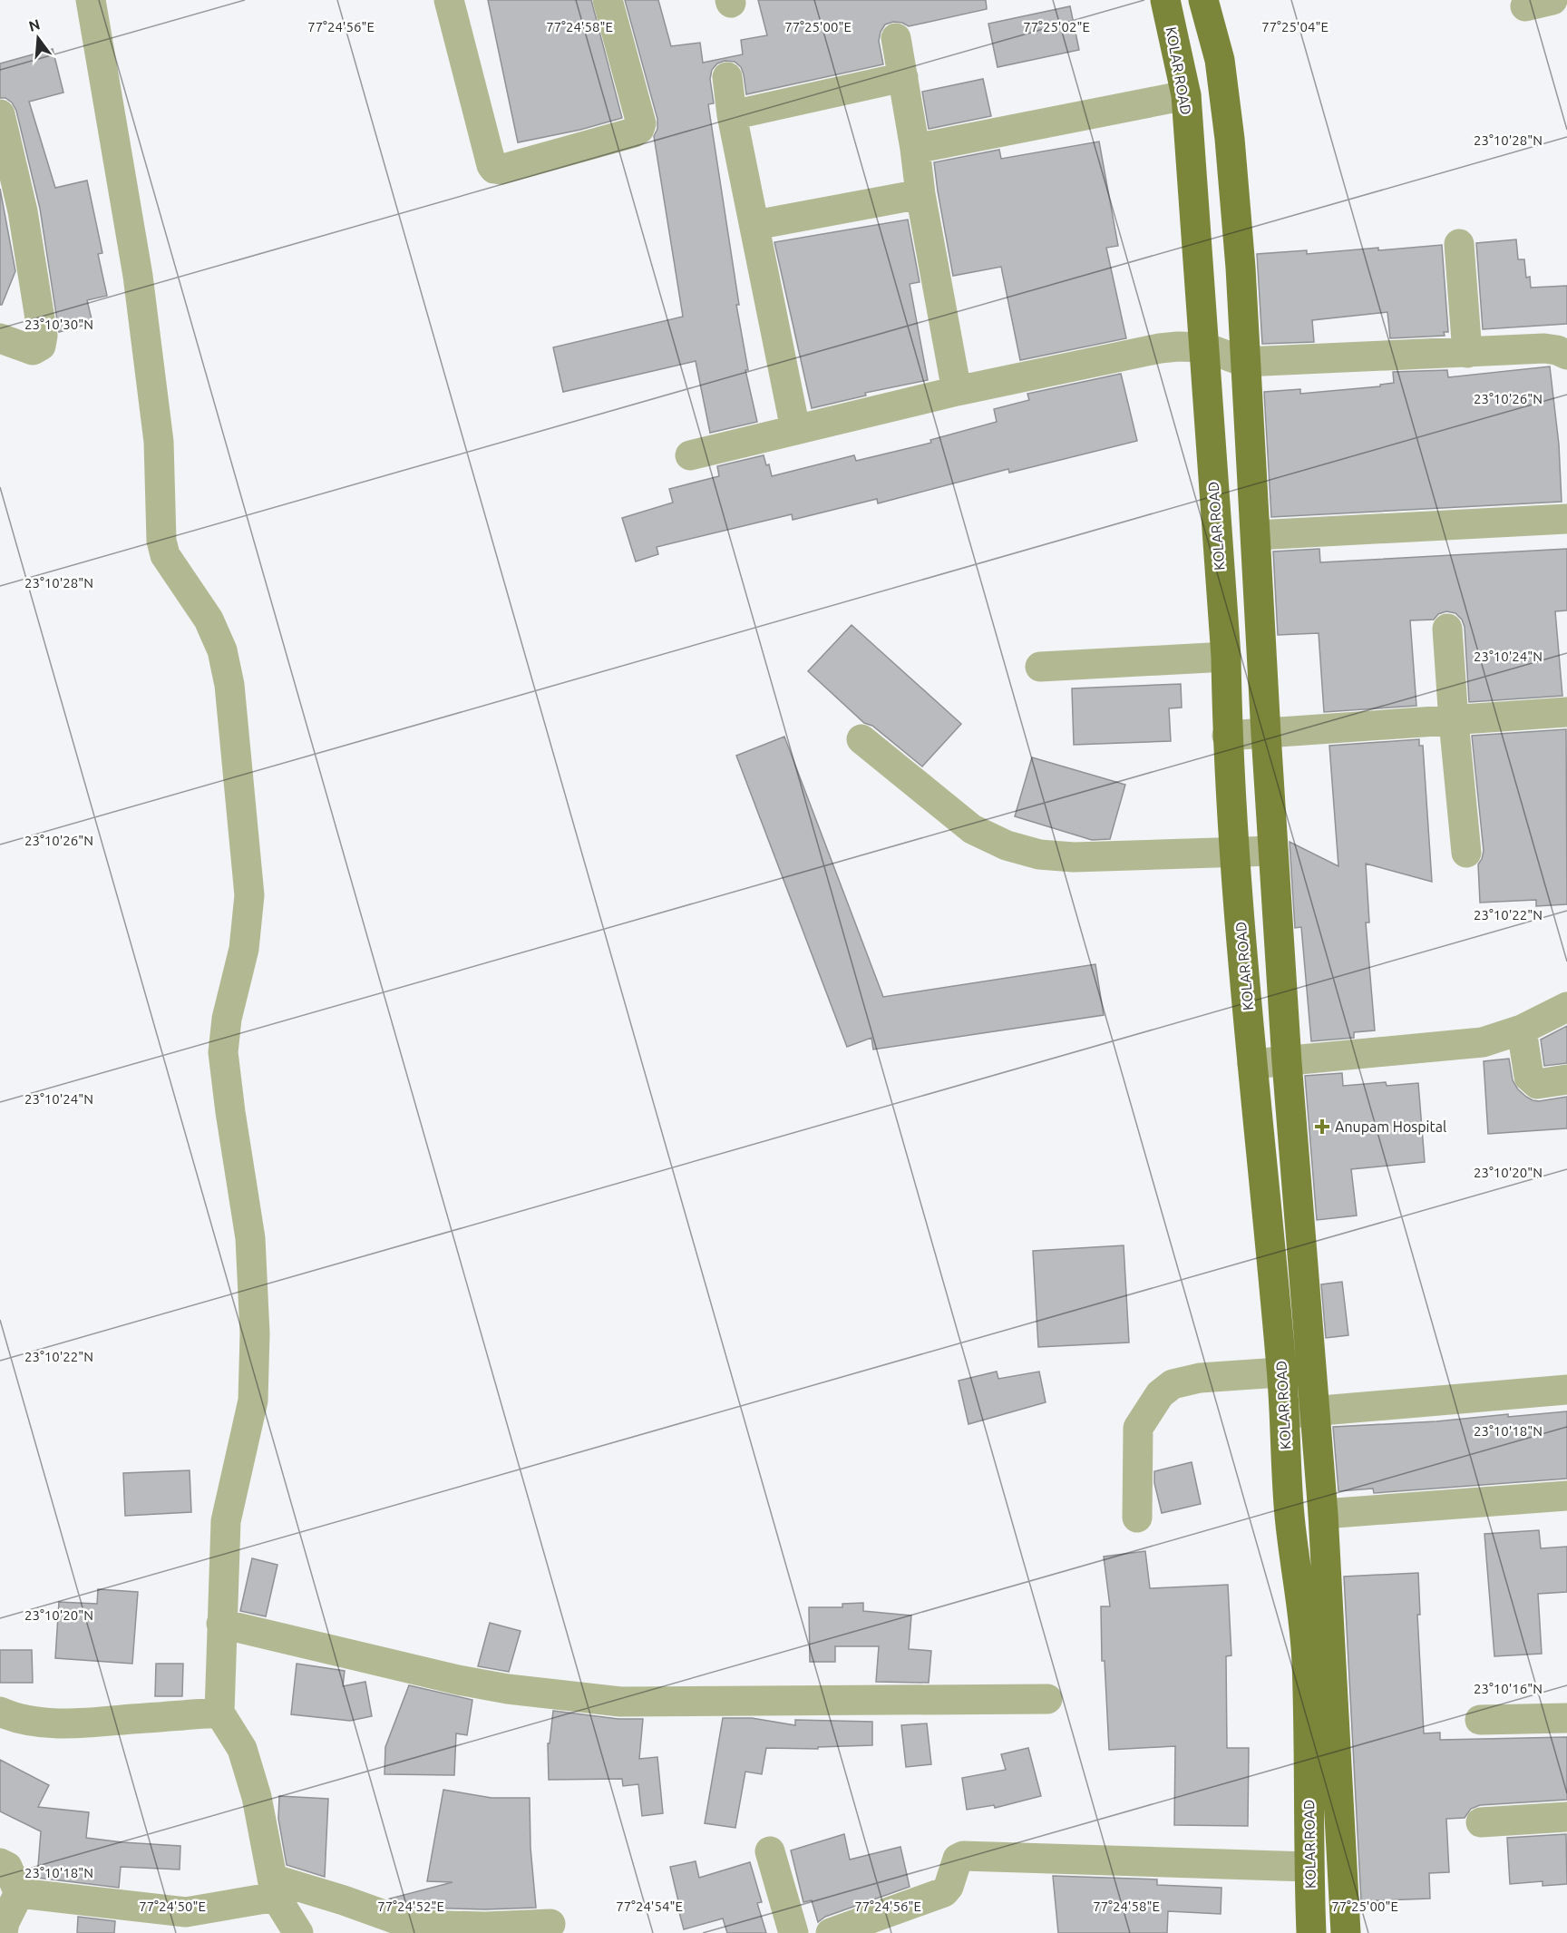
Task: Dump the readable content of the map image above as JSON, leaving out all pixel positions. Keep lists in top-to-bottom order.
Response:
{
  "streets": {
    "main road": ["KOLAR ROAD"]
  },
  "places": {
    "health": ["Anupam Hospital"]
  },
  "north": "top",
  "coordinates": [
    "77°24'56\"E",
    "77°24'58\"E",
    "77°25'00\"E",
    "77°25'02\"E",
    "77°25'04\"E",
    "23°10'28\"N",
    "23°10'30\"N",
    "23°10'26\"N",
    "23°10'24\"N",
    "23°10'22\"N",
    "23°10'20\"N",
    "23°10'18\"N",
    "23°10'16\"N",
    "77°24'50\"E",
    "77°24'52\"E",
    "77°24'54\"E"
  ]
}
